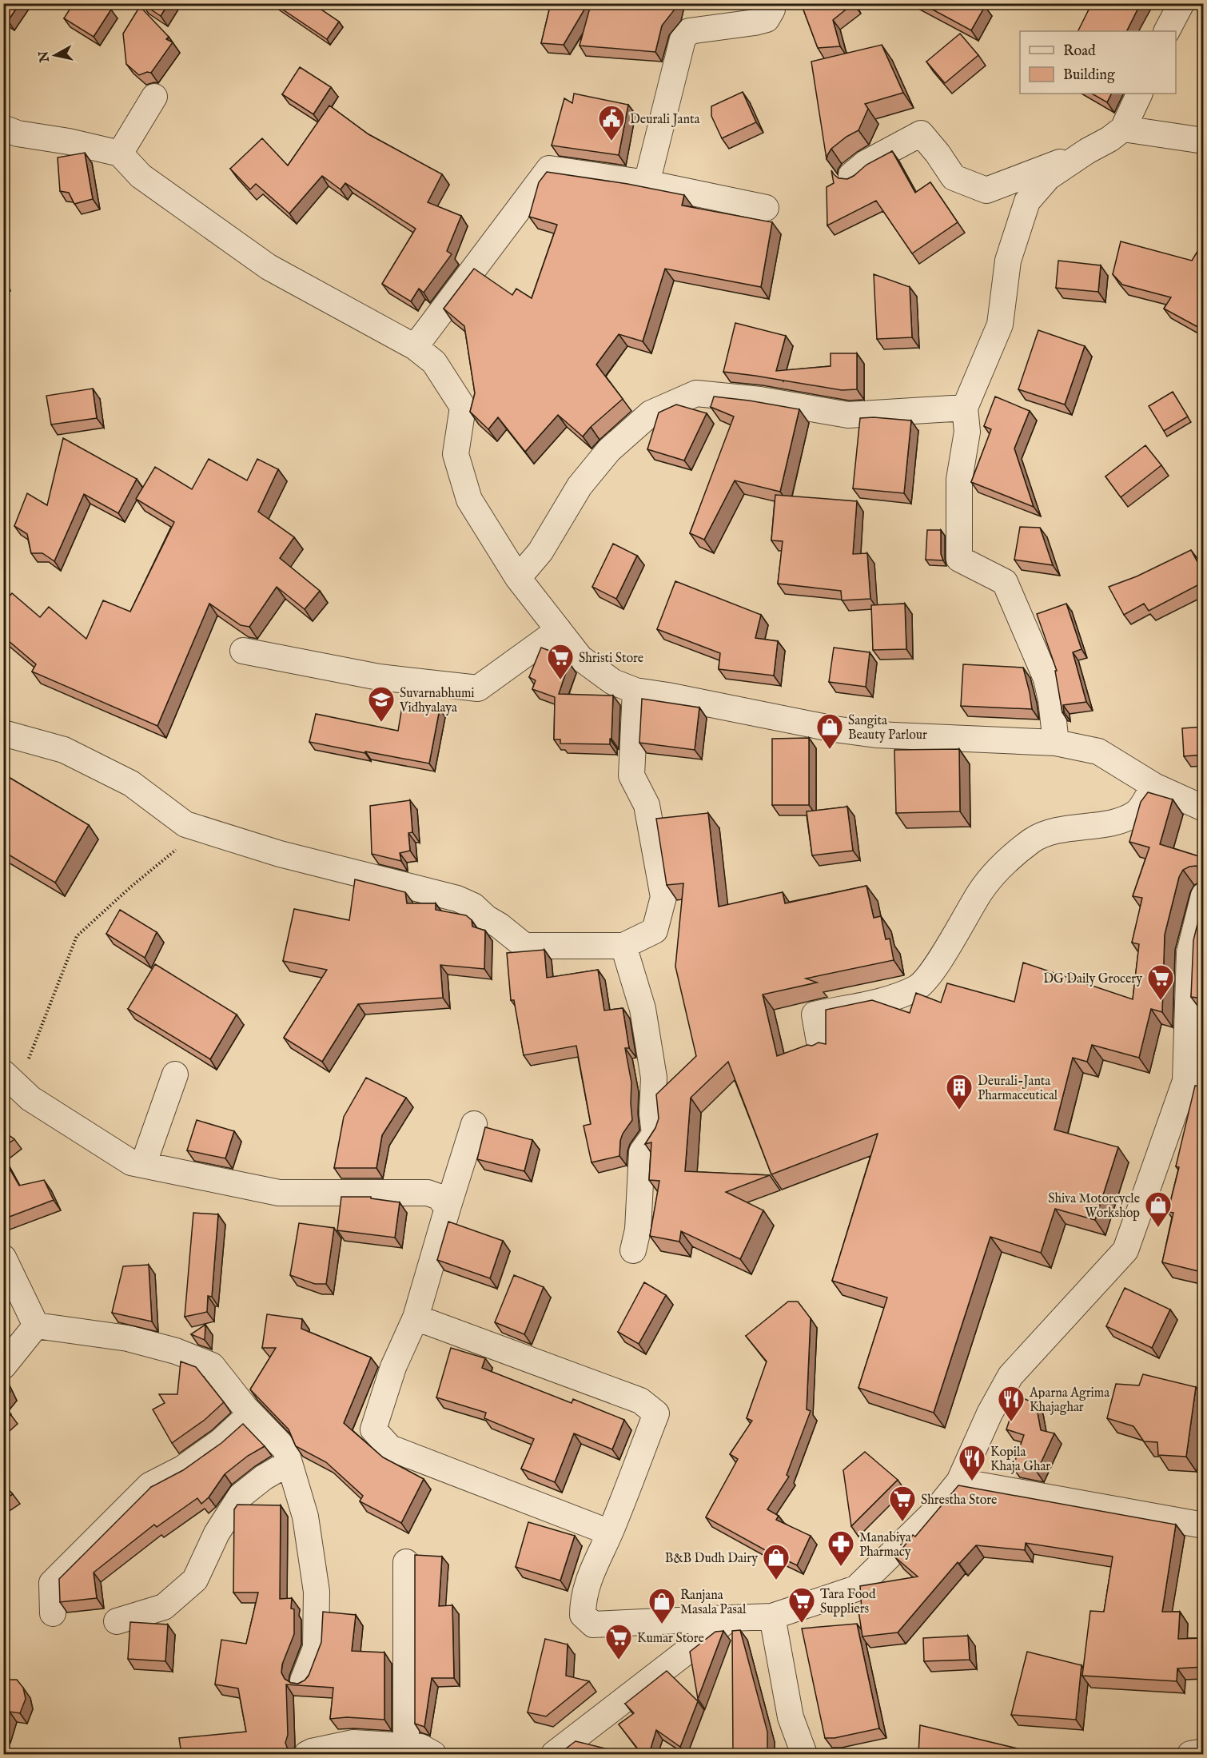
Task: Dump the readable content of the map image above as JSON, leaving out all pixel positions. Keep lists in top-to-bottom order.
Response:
{
  "places": {
    "public building": ["Deurali Janta"],
    "supermarket": [
      "Shristi Store",
      "DG Daily Grocery",
      "Shrestha Store",
      "Tara Food Suppliers",
      "Kumar Store"
    ],
    "school or university": ["Suvarnabhumi Vidhyalaya"],
    "shop": [
      "Sangita Beauty Parlour",
      "Shiva Motorcycle Workshop",
      "B&B Dudh Dairy",
      "Ranjana Masala Pasal"
    ],
    "building": ["Deurali-Janta Pharmaceutical"],
    "restaurant": ["Aparna Agrima Khajaghar", "Kopila Khaja Ghar"],
    "pharmacy": ["Manabiya Pharmacy"]
  },
  "legend": ["Road", "Building"],
  "north": "left"
}
